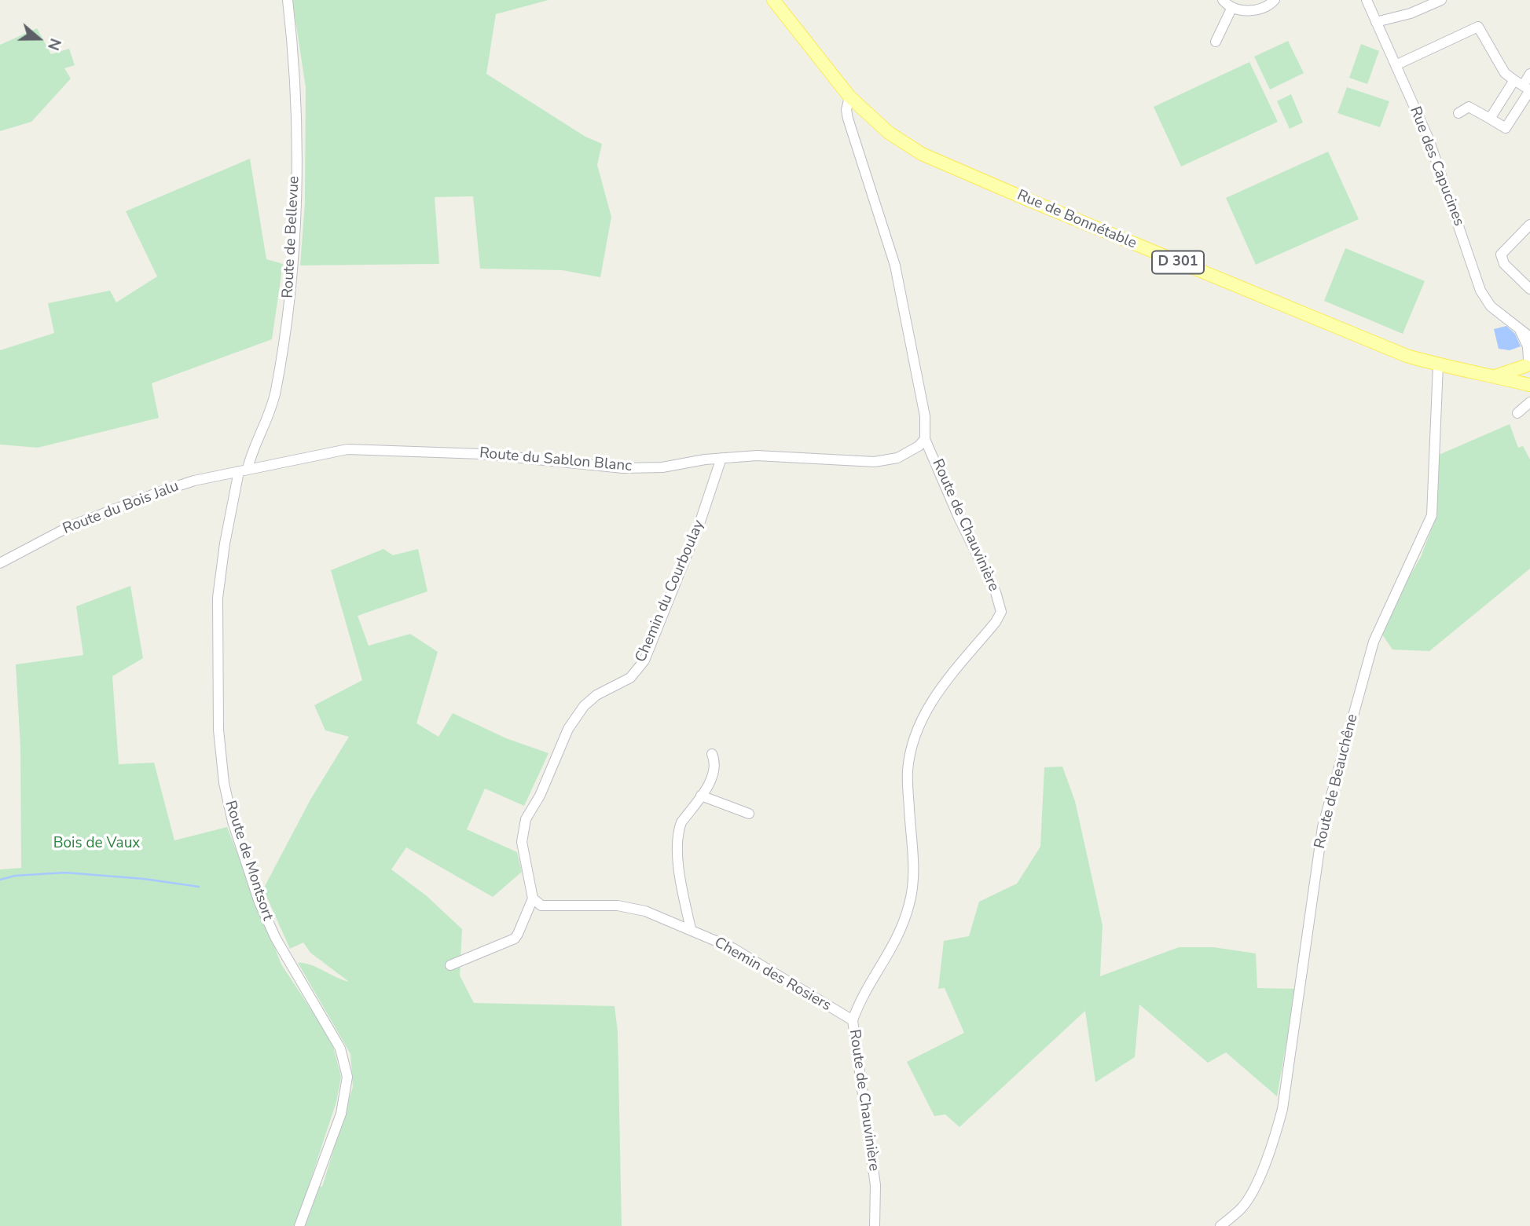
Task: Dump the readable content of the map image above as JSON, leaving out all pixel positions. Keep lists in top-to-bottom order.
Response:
{
  "streets": {
    "main road": ["Rue de Bonnétable", "D 301"],
    "street": [
      "Rue des Capucines",
      "Route de Bellevue",
      "Route du Sablon Blanc",
      "Route du Bois Jalu",
      "Route de Chauvinière",
      "Chemin du Courboulay",
      "Route de Beauchêne",
      "Route de Montsort",
      "Chemin des Rosiers"
    ]
  },
  "crossings": [
    ["Rue des Capucines", "Rue de Bonnétable"],
    ["Rue de Bonnétable", "Route de Chauvinière"],
    ["Rue de Bonnétable", "Route de Beauchêne"],
    ["Route de Bellevue", "Route du Sablon Blanc"],
    ["Route de Bellevue", "Route du Bois Jalu"],
    ["Route de Bellevue", "Route de Montsort"],
    ["Route du Sablon Blanc", "Route du Bois Jalu"],
    ["Route du Sablon Blanc", "Route de Chauvinière"],
    ["Route du Sablon Blanc", "Chemin du Courboulay"],
    ["Route du Sablon Blanc", "Route de Montsort"],
    ["Route du Bois Jalu", "Route de Montsort"],
    ["Route de Chauvinière", "Chemin des Rosiers"],
    ["Chemin du Courboulay", "Chemin des Rosiers"]
  ],
  "parks": ["Bois de Vaux"],
  "north": "right"
}
